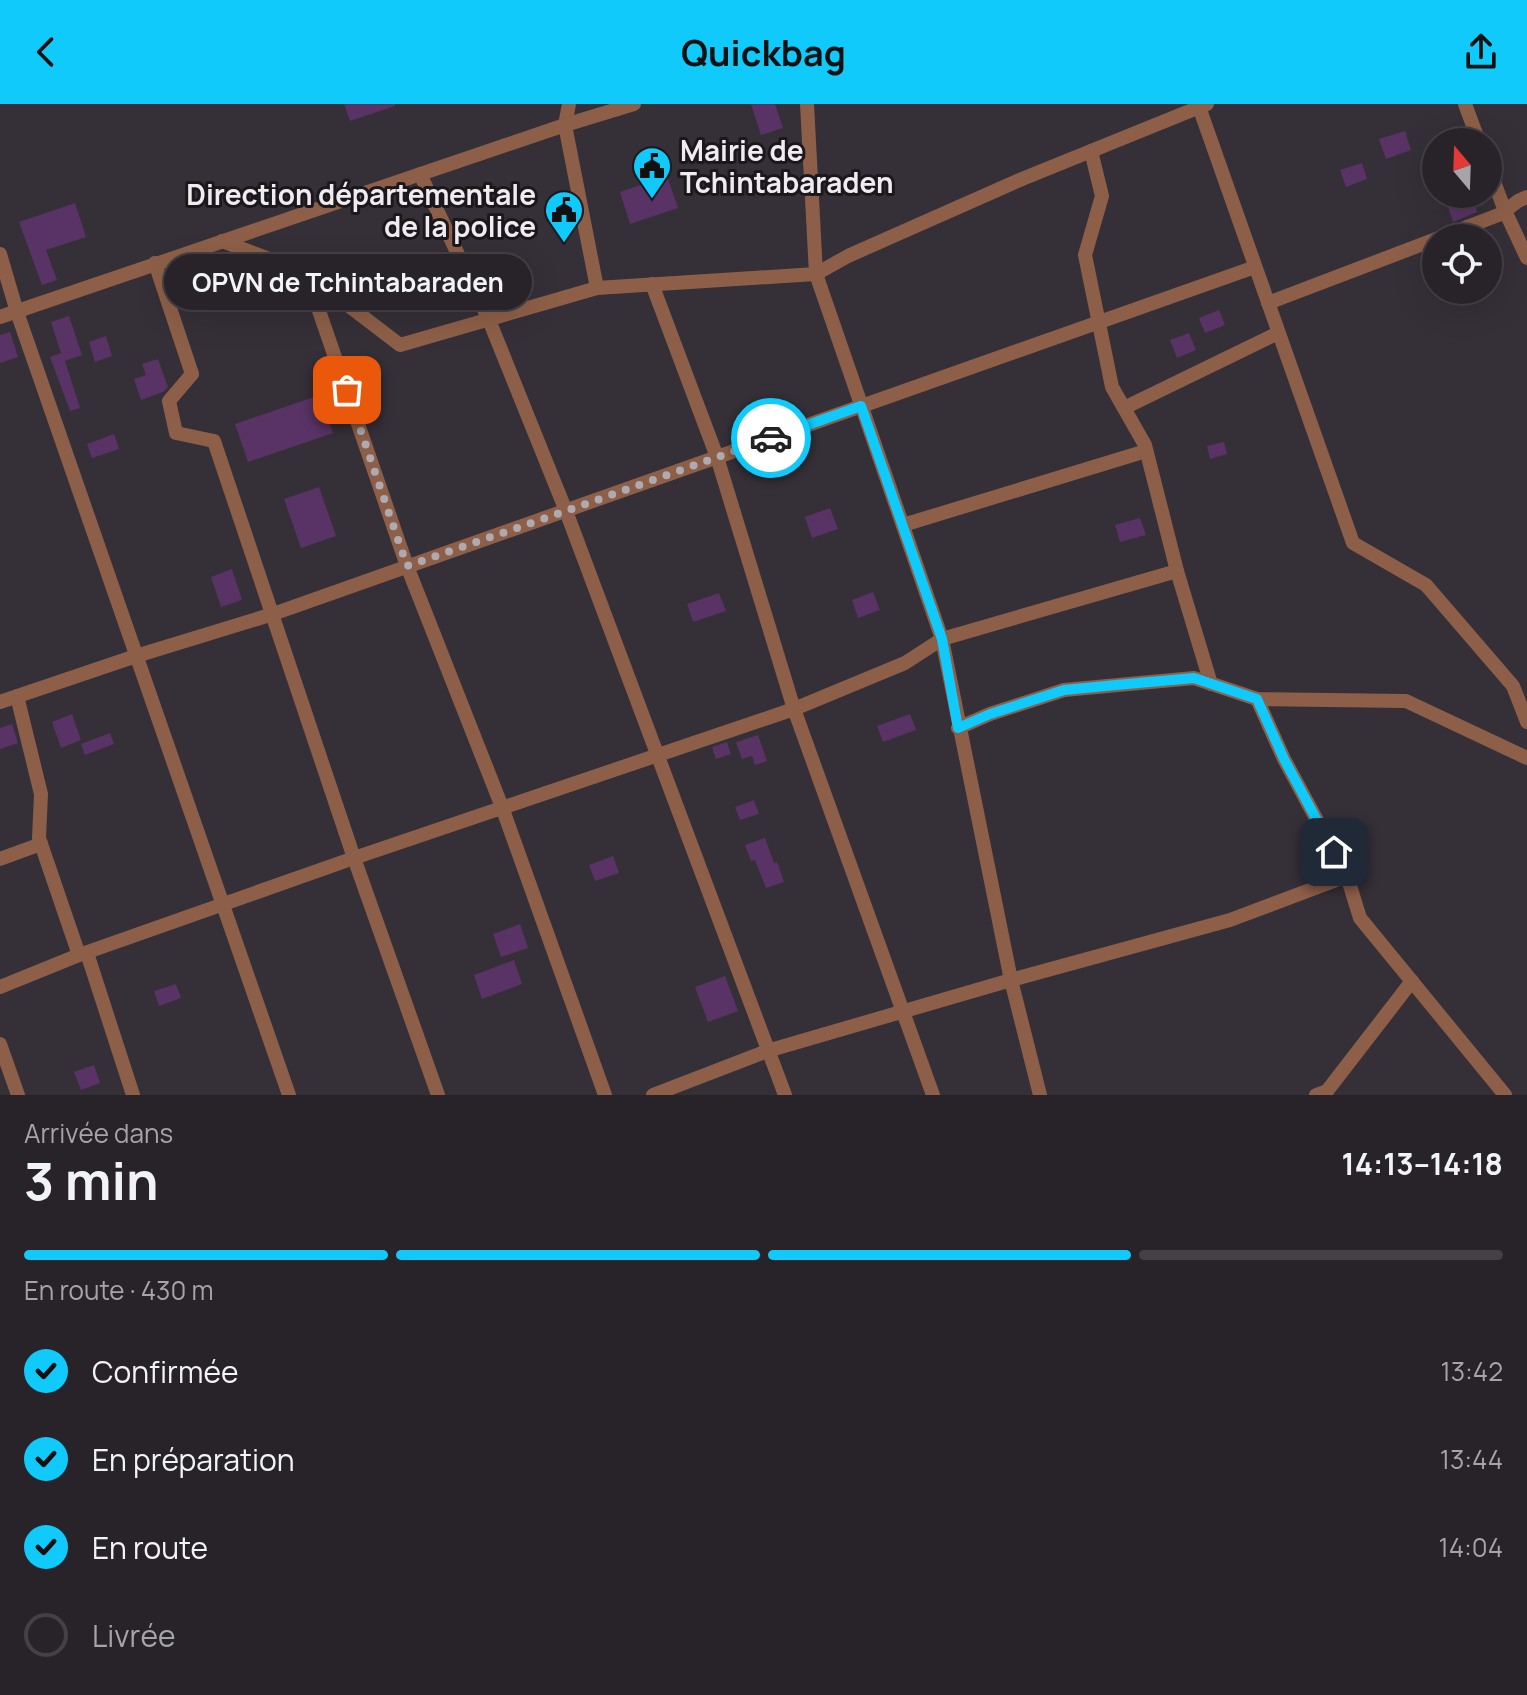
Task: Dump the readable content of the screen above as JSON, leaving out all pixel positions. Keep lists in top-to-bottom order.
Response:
{
  "places": {
    "public building": ["Mairie de Tchintabaraden", "Direction départementale de la police"],
    "other": ["OPVN de Tchintabaraden"]
  },
  "north": "top",
  "page": {
    "header": "Quickbag",
    "bubble": "OPVN de Tchintabaraden",
    "heading": ["3 min", "Arrivée dans", "14:13–14:18"],
    "bar": "En route · 430 m",
    "list": [
      ["Confirmée", "13:42"],
      ["En préparation", "13:44"],
      ["En route", "14:04"],
      "Livrée"
    ]
  }
}
